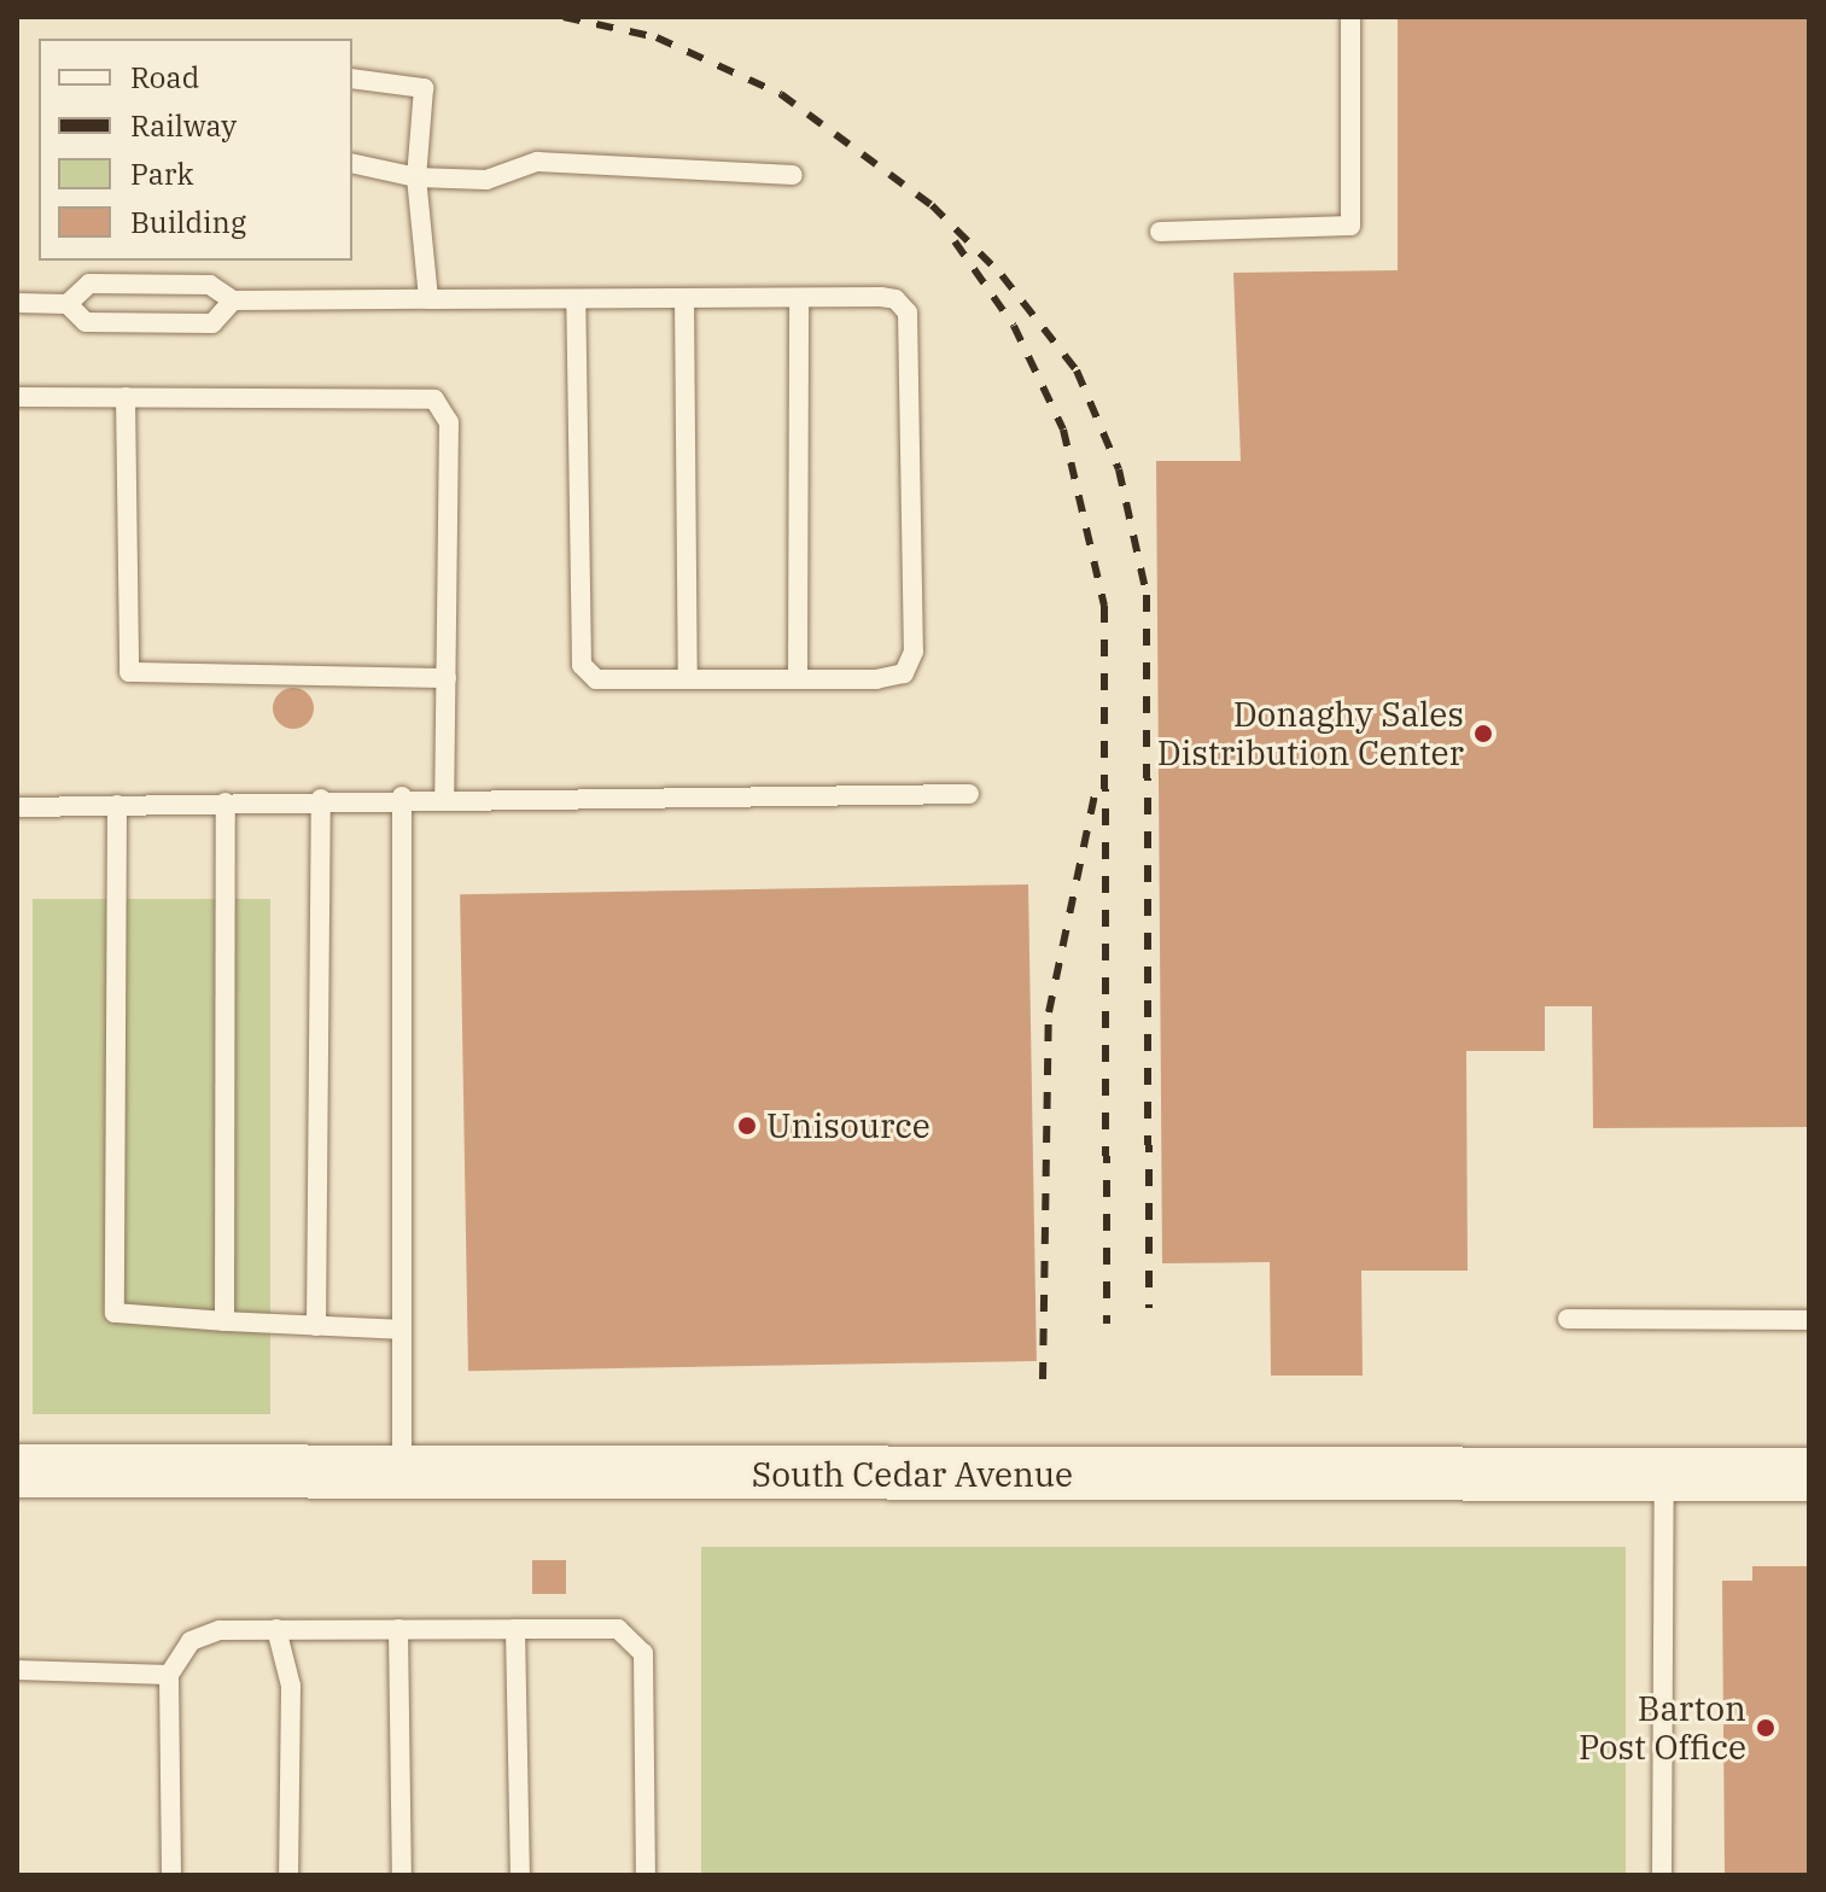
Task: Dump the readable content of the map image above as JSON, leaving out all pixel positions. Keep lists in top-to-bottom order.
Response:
{
  "streets": {
    "main road": ["South Cedar Avenue"]
  },
  "places": ["Donaghy Sales Distribution Center", "Unisource", "Barton Post Office"],
  "legend": [
    "Road",
    "Railway",
    "Park",
    "Building"
  ]
}
